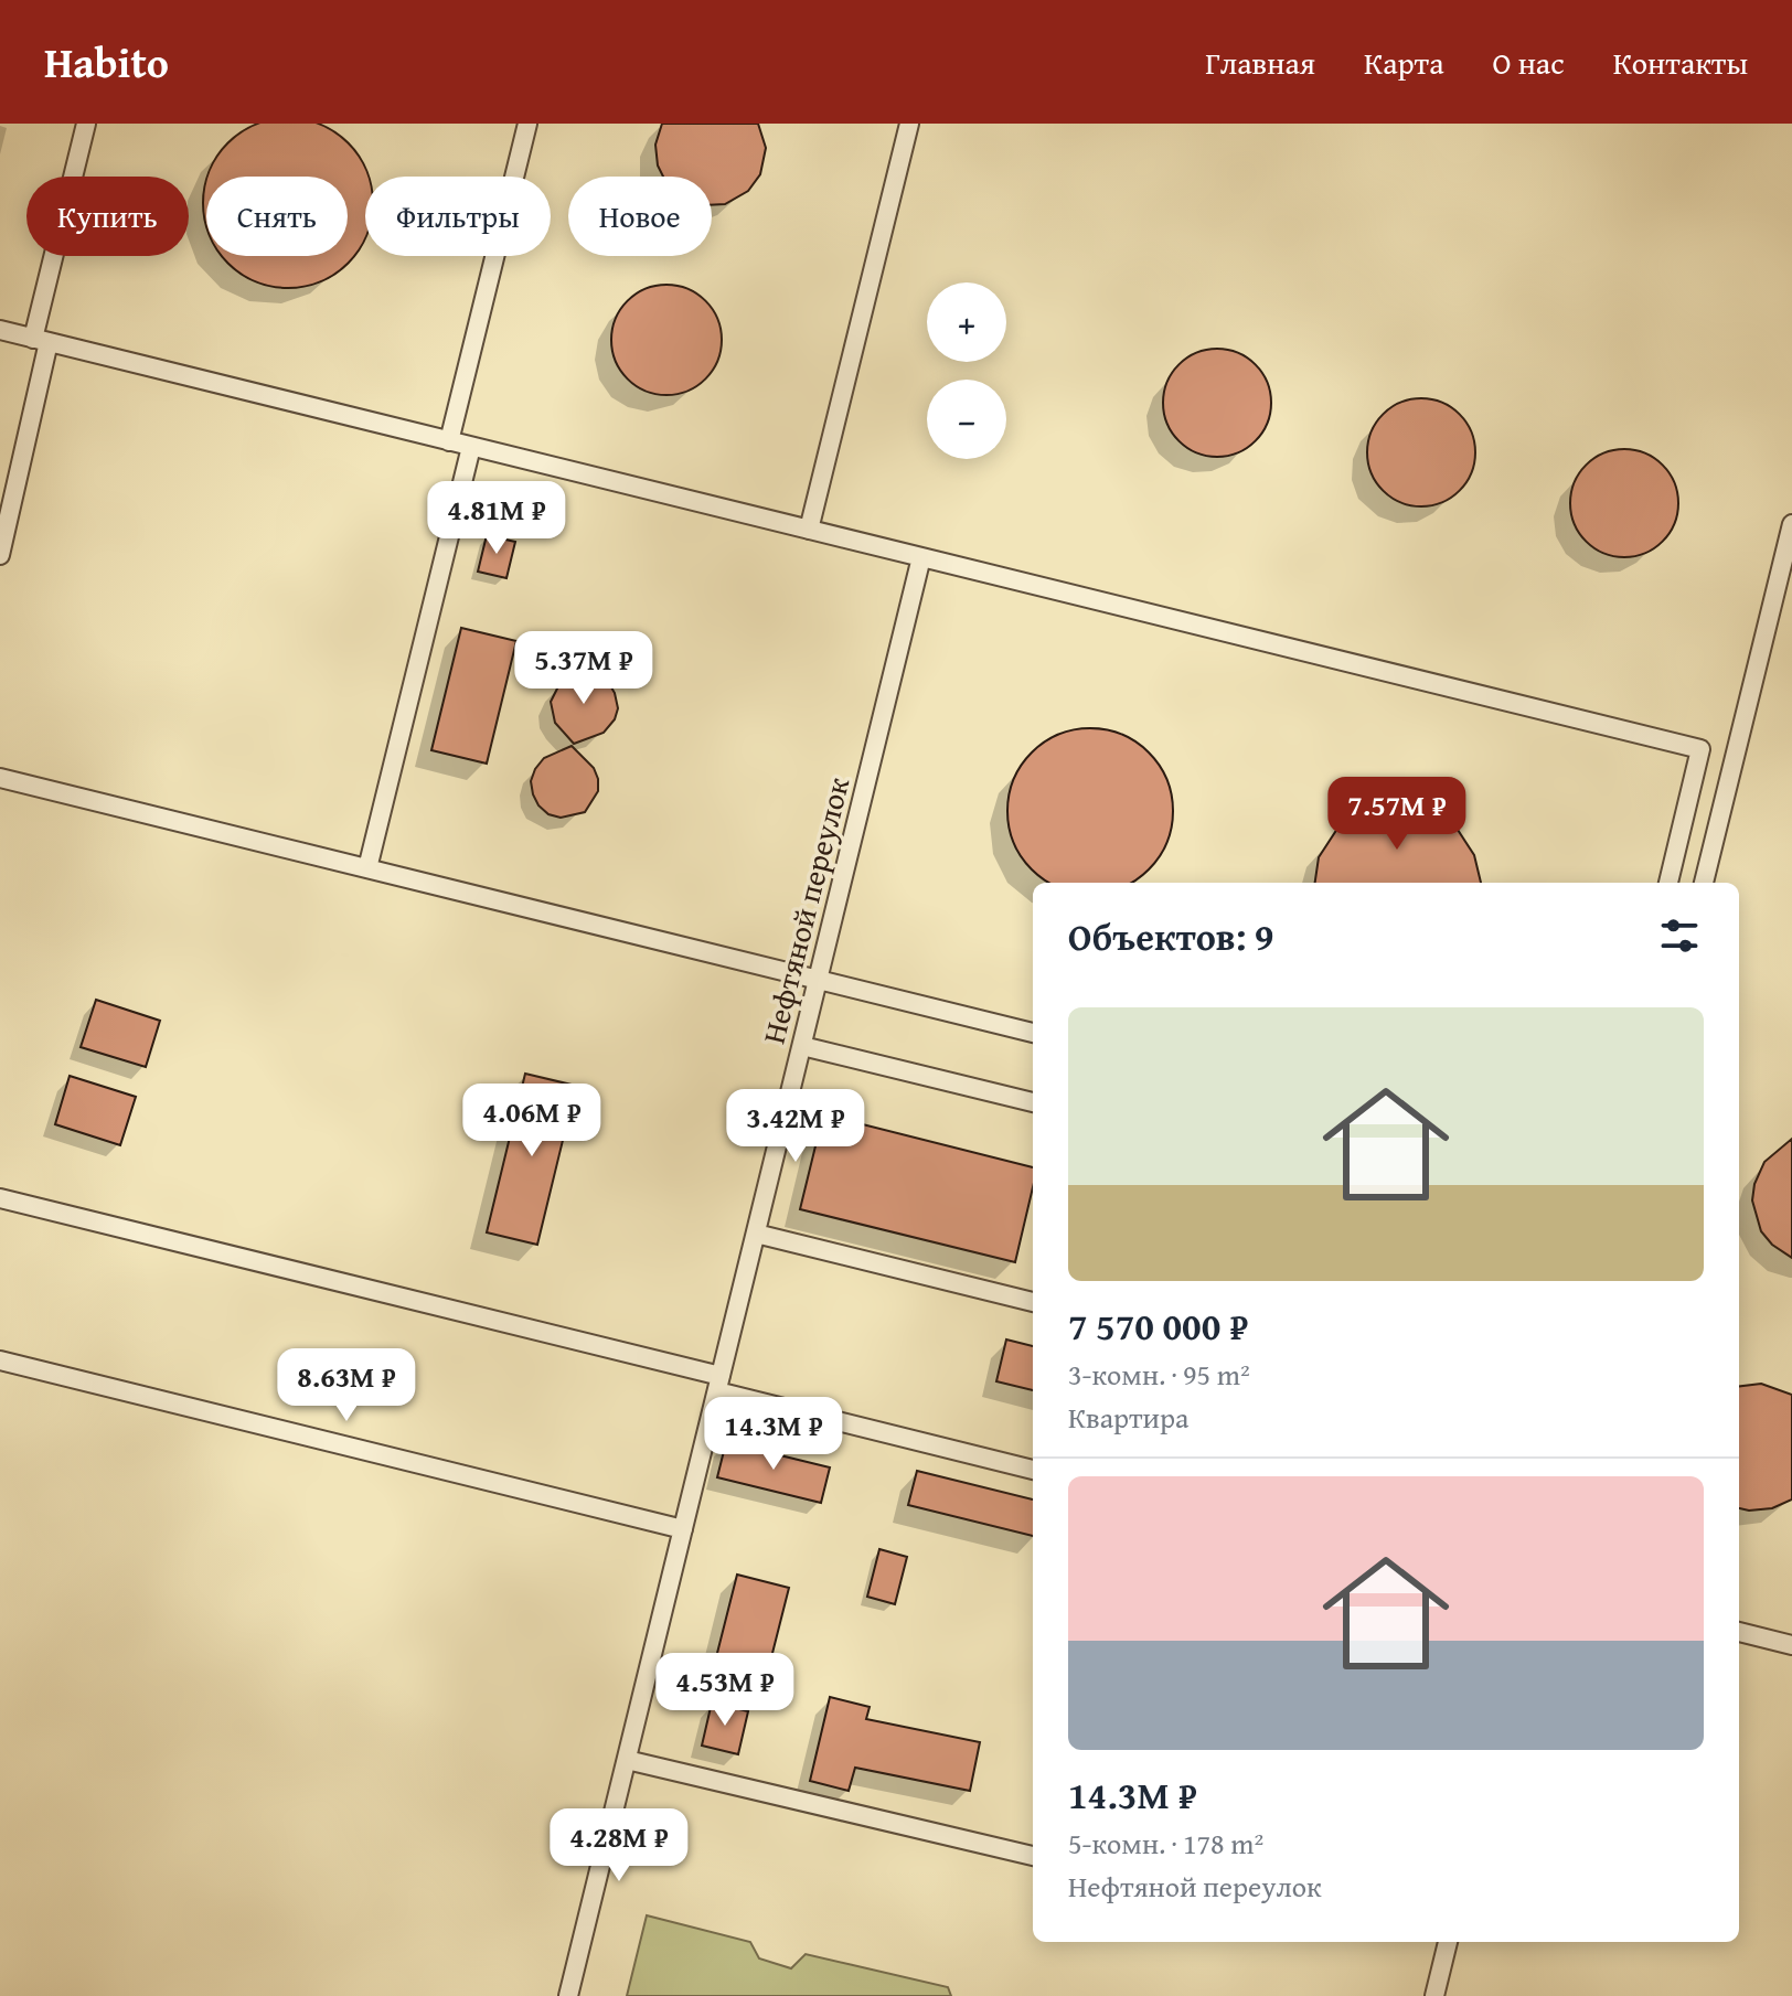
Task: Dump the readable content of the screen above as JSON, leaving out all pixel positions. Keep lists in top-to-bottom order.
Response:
{
  "streets": {
    "street": ["Нефтяной переулок"]
  },
  "page": {
    "header": "Habito",
    "nav": [
      "Главная",
      "Карта",
      "О нас",
      "Контакты"
    ],
    "chip": [
      "Купить",
      "Снять",
      "Фильтры",
      "Новое"
    ],
    "map_buttons": ["+", "−"],
    "price": [
      "4.81M ₽",
      "5.37M ₽",
      "7.57M ₽",
      "4.06M ₽",
      "3.42M ₽",
      "8.63M ₽",
      "14.3M ₽",
      "4.53M ₽",
      "4.28M ₽"
    ],
    "heading": "Объектов: 9",
    "list": [
      {
        "name": "7 570 000 ₽",
        "note": "3-комн. · 95 m² · Квартира"
      },
      {
        "name": "14.3M ₽",
        "note": "5-комн. · 178 m² · Нефтяной переулок"
      }
    ]
  }
}
